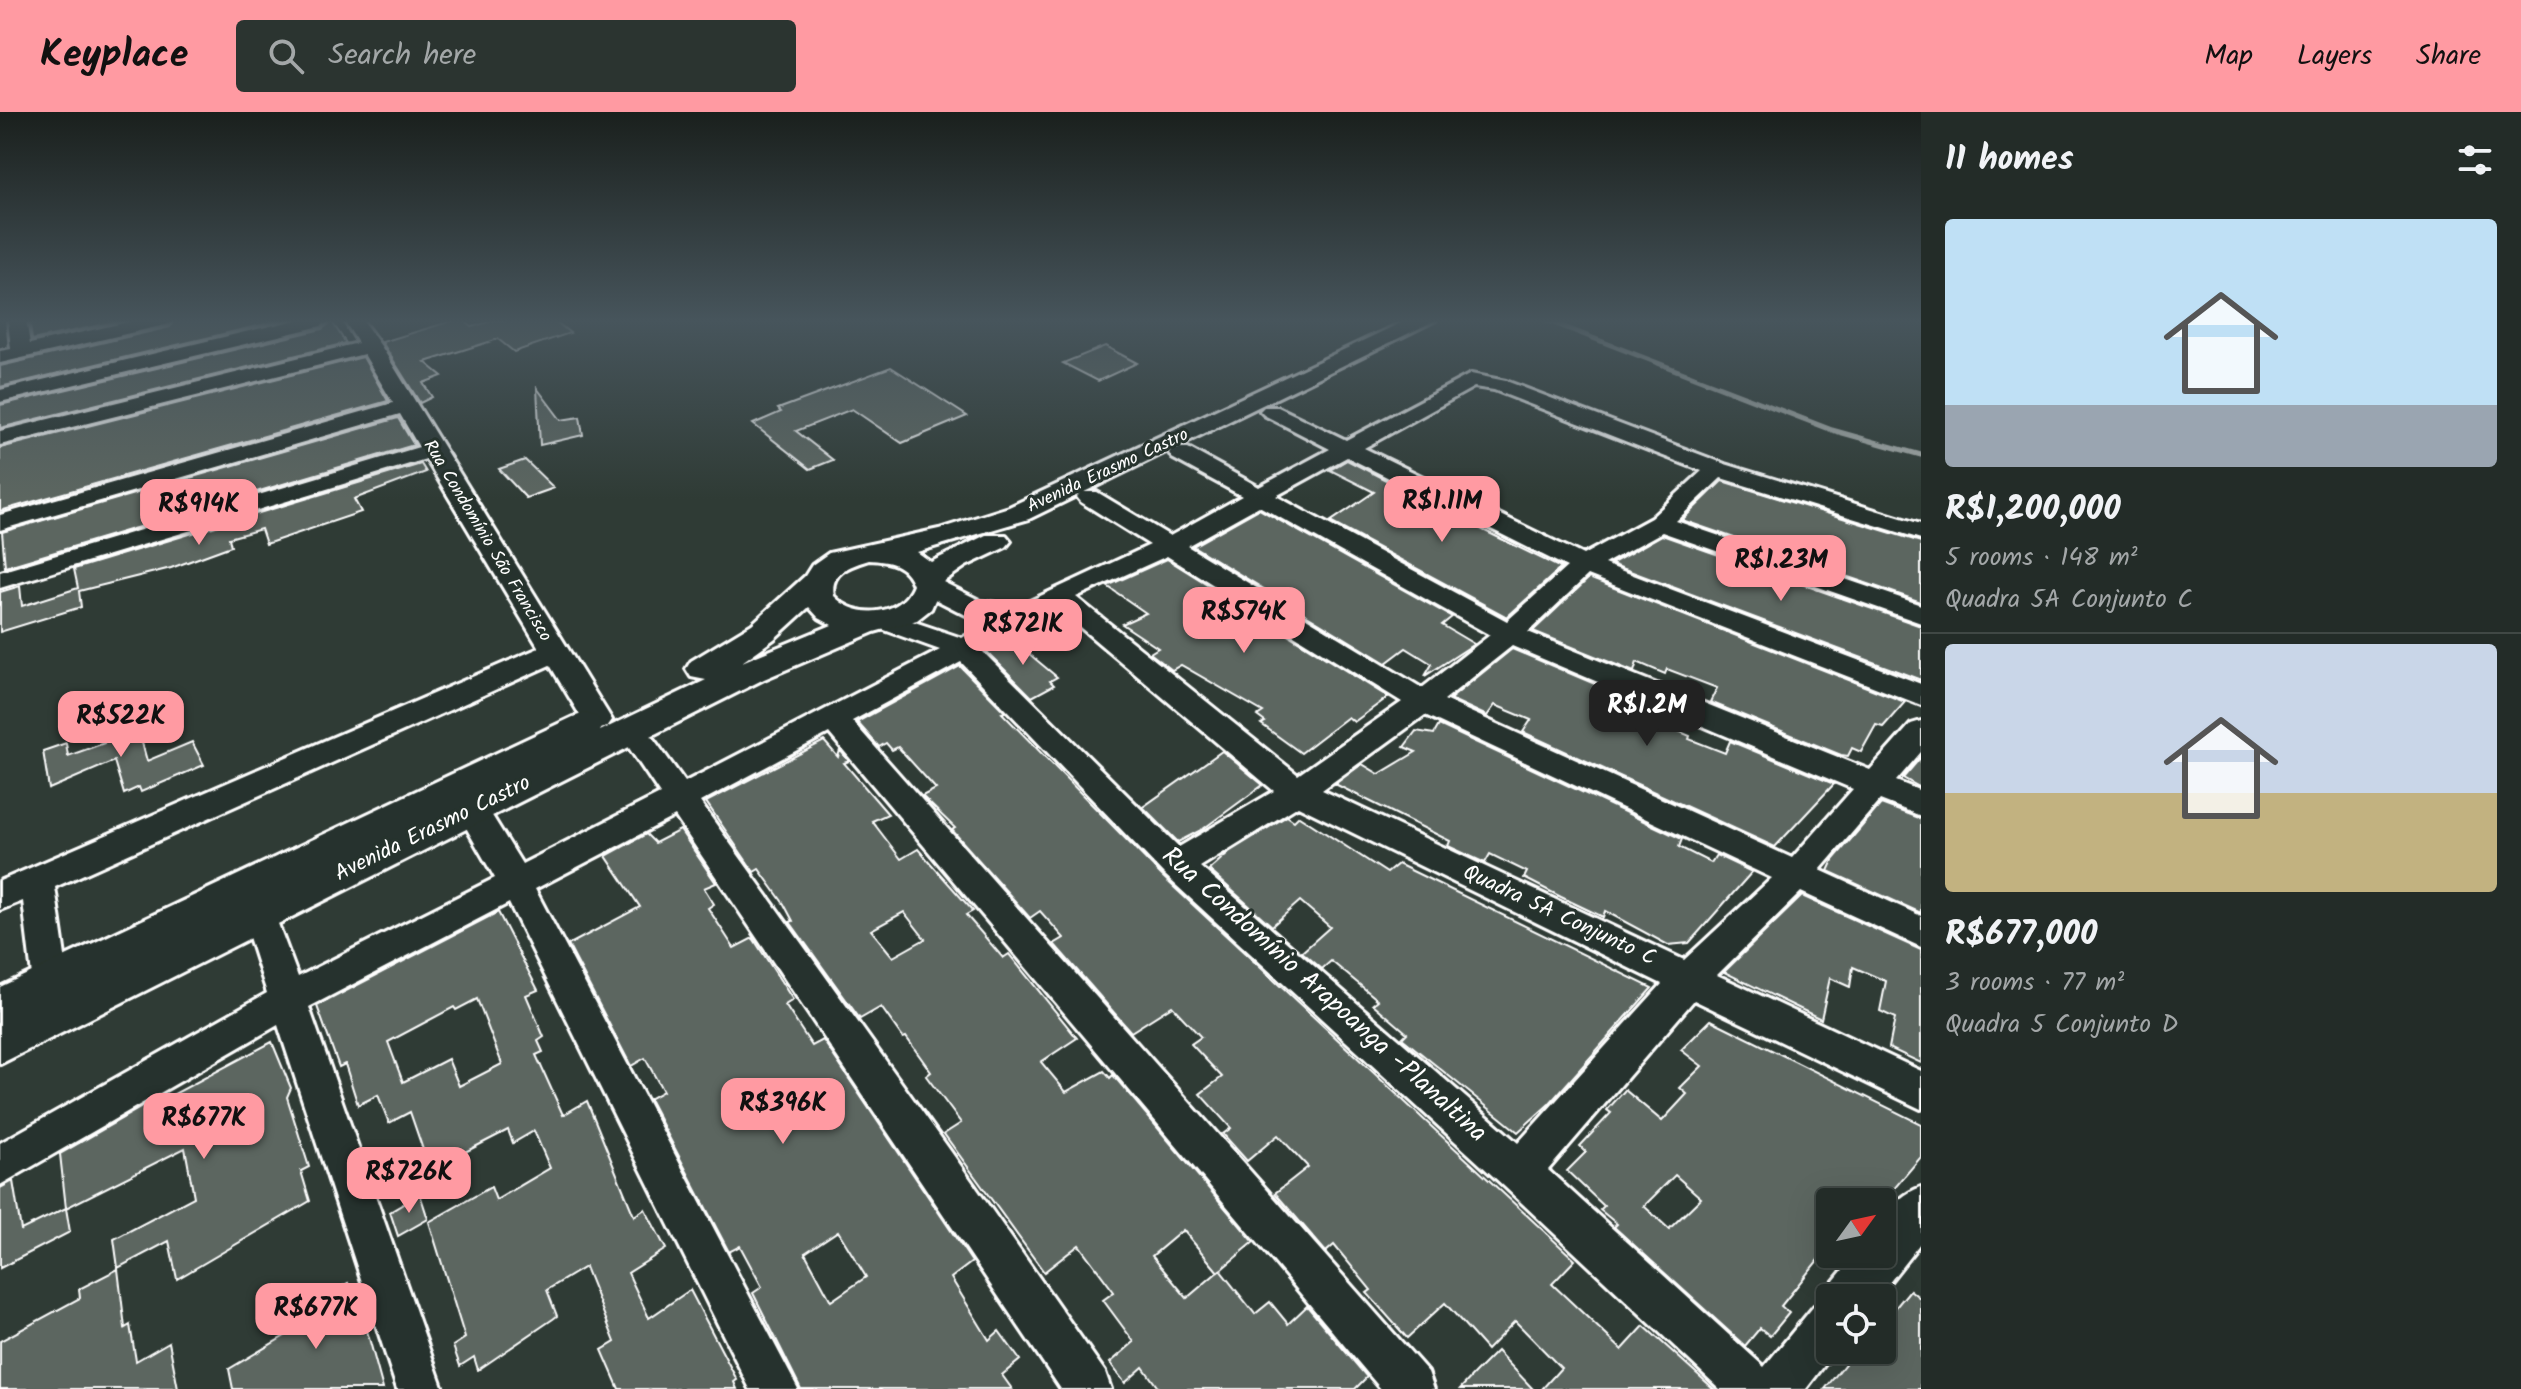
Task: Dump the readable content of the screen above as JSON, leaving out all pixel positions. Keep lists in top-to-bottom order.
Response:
{
  "streets": {
    "main road": ["Avenida Erasmo Castro"],
    "street": ["Rua Condomínio São Francisco", "Quadra 5A Conjunto C", "Rua Condomínio Arapoanga -Planaltina"]
  },
  "crossings": [
    ["Avenida Erasmo Castro", "Rua Condomínio São Francisco"],
    ["Avenida Erasmo Castro", "Rua Condomínio Arapoanga -Planaltina"]
  ],
  "north": "top right",
  "page": {
    "header": "Keyplace",
    "search": "Search here",
    "nav": ["Map", "Layers", "Share"],
    "heading": "11 homes",
    "list": [
      {
        "name": "R$1,200,000",
        "note": "5 rooms · 148 m² · Quadra 5A Conjunto C"
      },
      {
        "name": "R$677,000",
        "note": "3 rooms · 77 m² · Quadra 5 Conjunto D"
      }
    ],
    "price": [
      "R$1.11M",
      "R$914K",
      "R$1.23M",
      "R$574K",
      "R$721K",
      "R$1.2M",
      "R$522K",
      "R$396K",
      "R$677K",
      "R$726K",
      "R$677K"
    ]
  }
}
